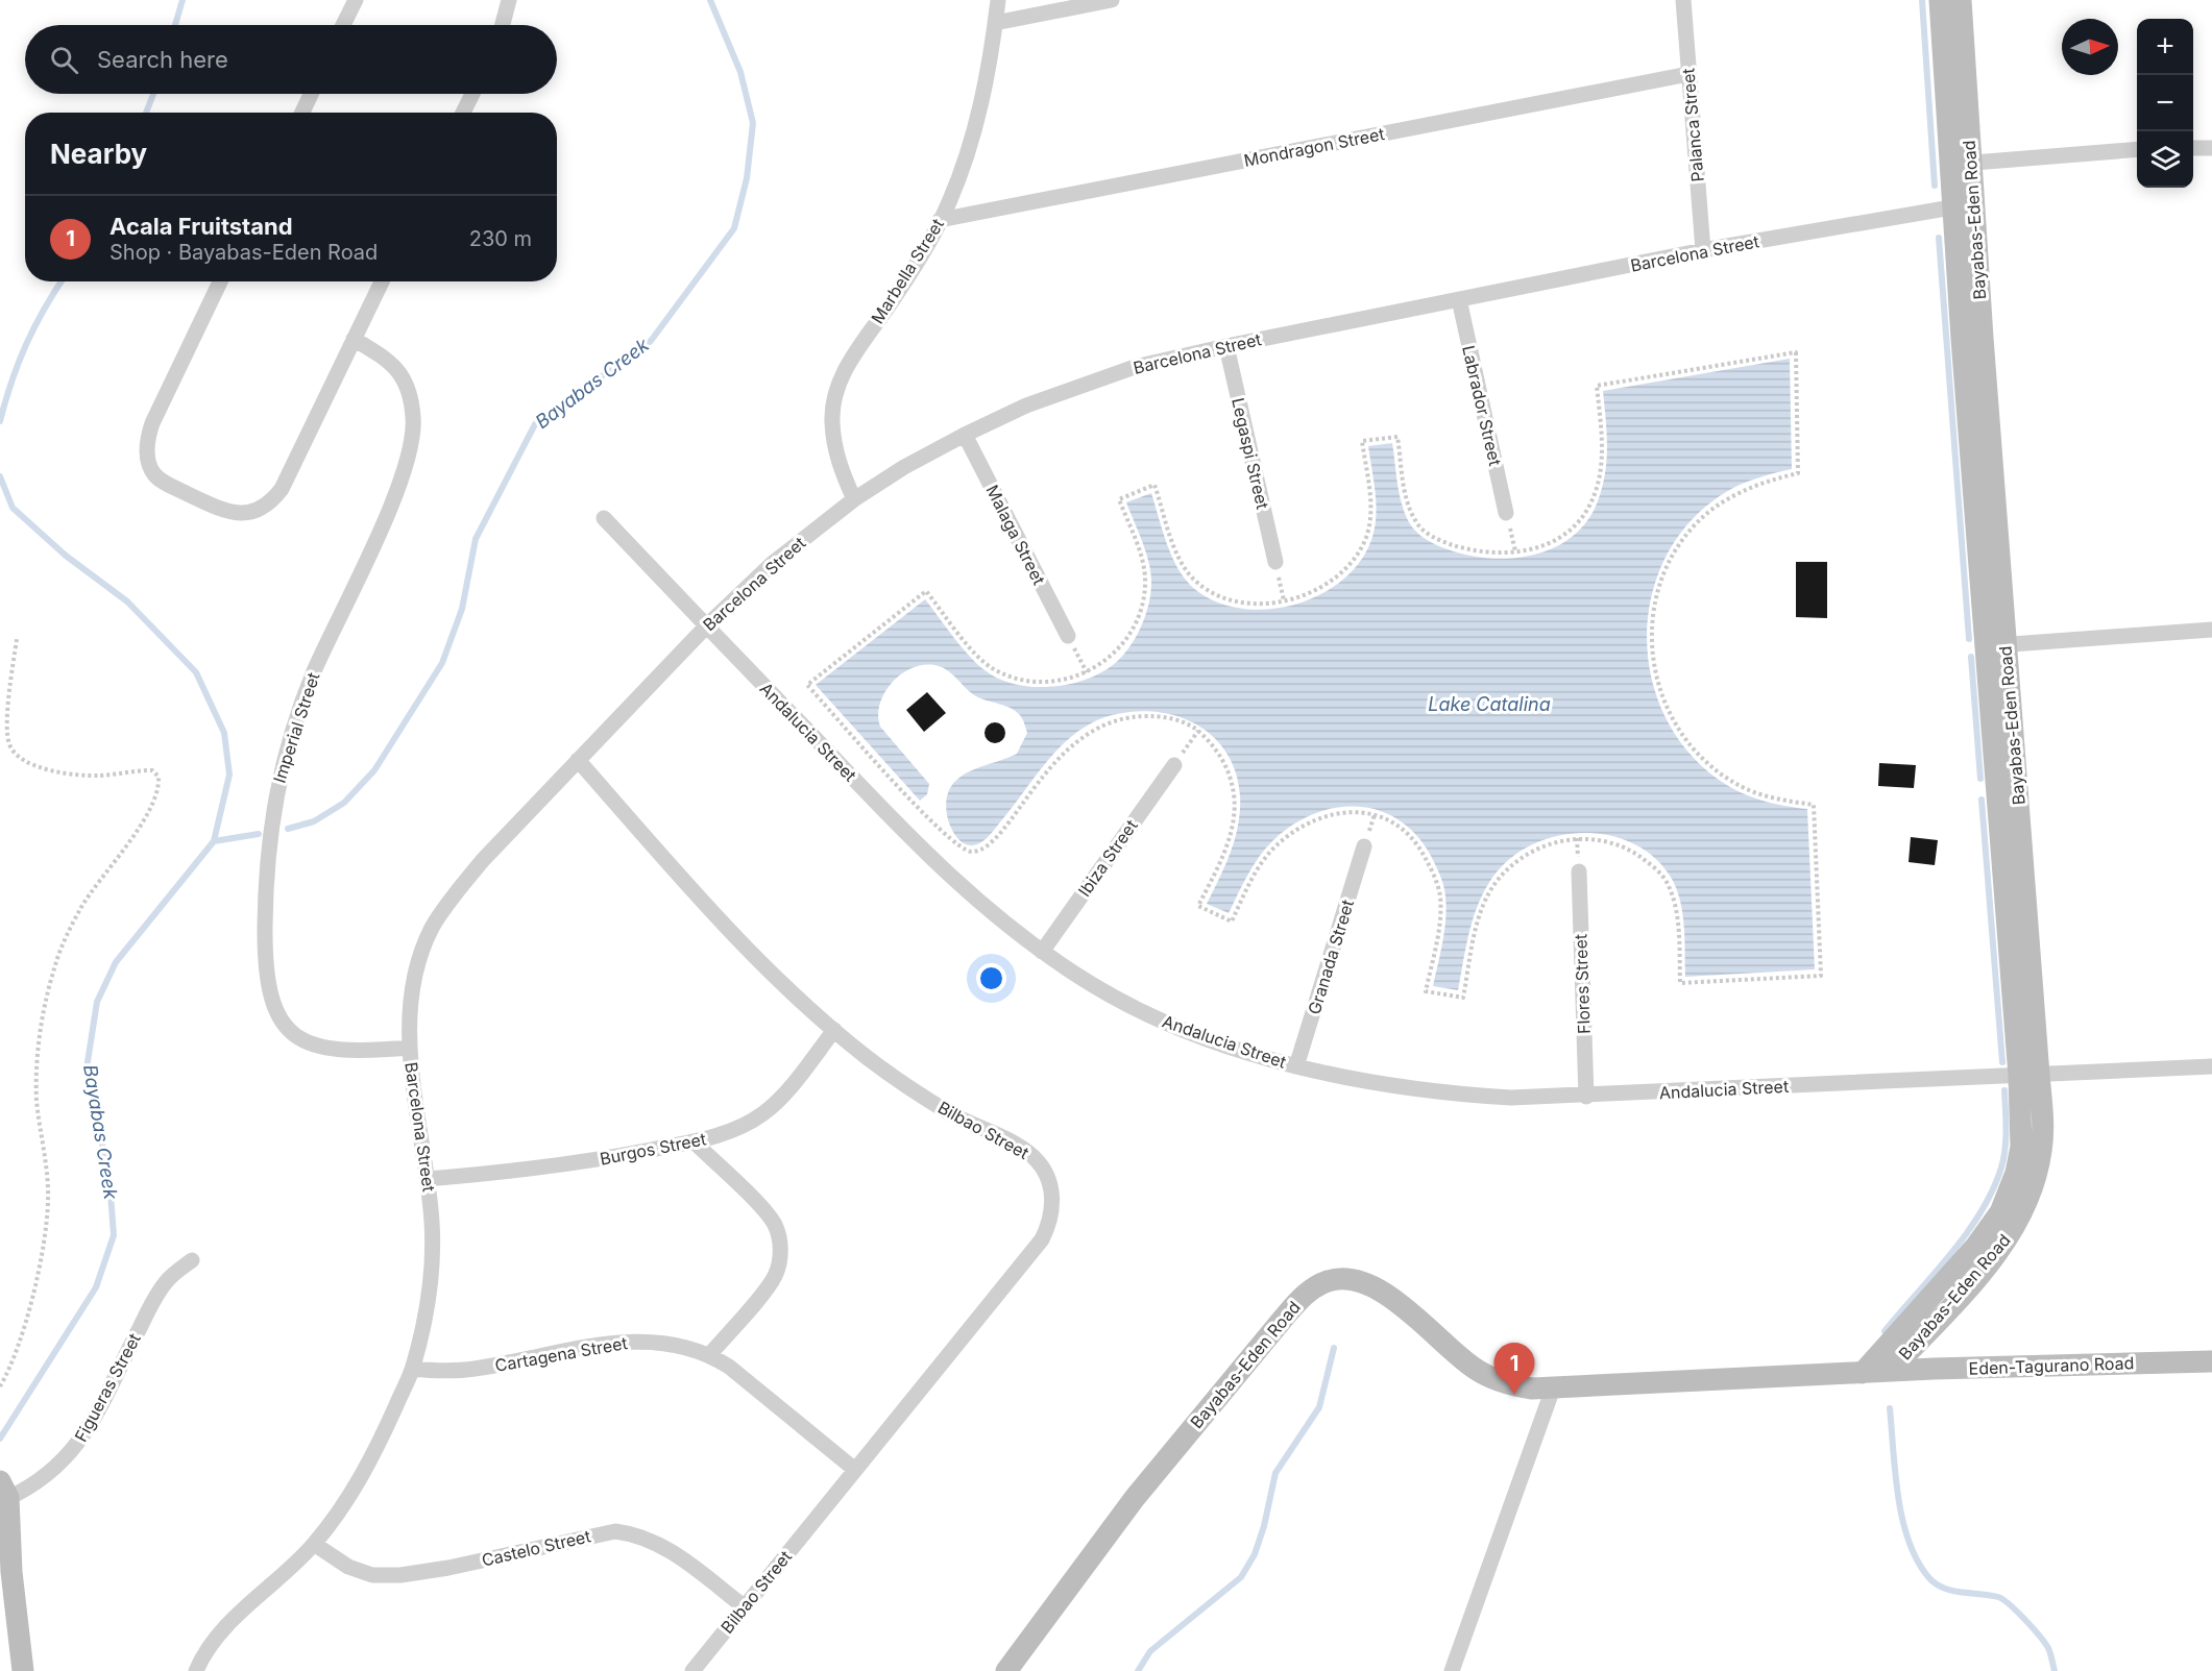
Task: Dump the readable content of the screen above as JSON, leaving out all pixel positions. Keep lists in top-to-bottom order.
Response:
{
  "streets": {
    "street": [
      "Palanca Street",
      "Mondragon Street",
      "Bayabas-Eden Road",
      "Barcelona Street",
      "Marbella Street",
      "Labrador Street",
      "Legaspi Street",
      "Malaga Street",
      "Imperial Street",
      "Andalucia Street",
      "Ibiza Street",
      "Granada Street",
      "Flores Street",
      "Bilbao Street",
      "Burgos Street",
      "Cartagena Street",
      "Eden-Tagurano Road",
      "Figueras Street",
      "Castelo Street"
    ]
  },
  "crossings": [
    ["Palanca Street", "Mondragon Street"],
    ["Palanca Street", "Barcelona Street"],
    ["Mondragon Street", "Marbella Street"],
    ["Bayabas-Eden Road", "Barcelona Street"],
    ["Bayabas-Eden Road", "Andalucia Street"],
    ["Bayabas-Eden Road", "Eden-Tagurano Road"],
    ["Barcelona Street", "Marbella Street"],
    ["Barcelona Street", "Labrador Street"],
    ["Barcelona Street", "Legaspi Street"],
    ["Barcelona Street", "Malaga Street"],
    ["Barcelona Street", "Imperial Street"],
    ["Barcelona Street", "Andalucia Street"],
    ["Barcelona Street", "Bilbao Street"],
    ["Barcelona Street", "Burgos Street"],
    ["Barcelona Street", "Cartagena Street"],
    ["Barcelona Street", "Castelo Street"],
    ["Andalucia Street", "Ibiza Street"],
    ["Andalucia Street", "Granada Street"],
    ["Andalucia Street", "Flores Street"],
    ["Bilbao Street", "Burgos Street"],
    ["Bilbao Street", "Cartagena Street"],
    ["Bilbao Street", "Castelo Street"]
  ],
  "water": ["Bayabas Creek", "Lake Catalina"],
  "north": "right",
  "page": {
    "map_buttons": ["+", "−"],
    "search": "Search here",
    "heading": "Nearby",
    "list": [
      {
        "mark": "1",
        "name": "Acala Fruitstand",
        "note": "Shop · Bayabas-Eden Road",
        "value": "230 m"
      }
    ],
    "pins": "1"
  }
}
